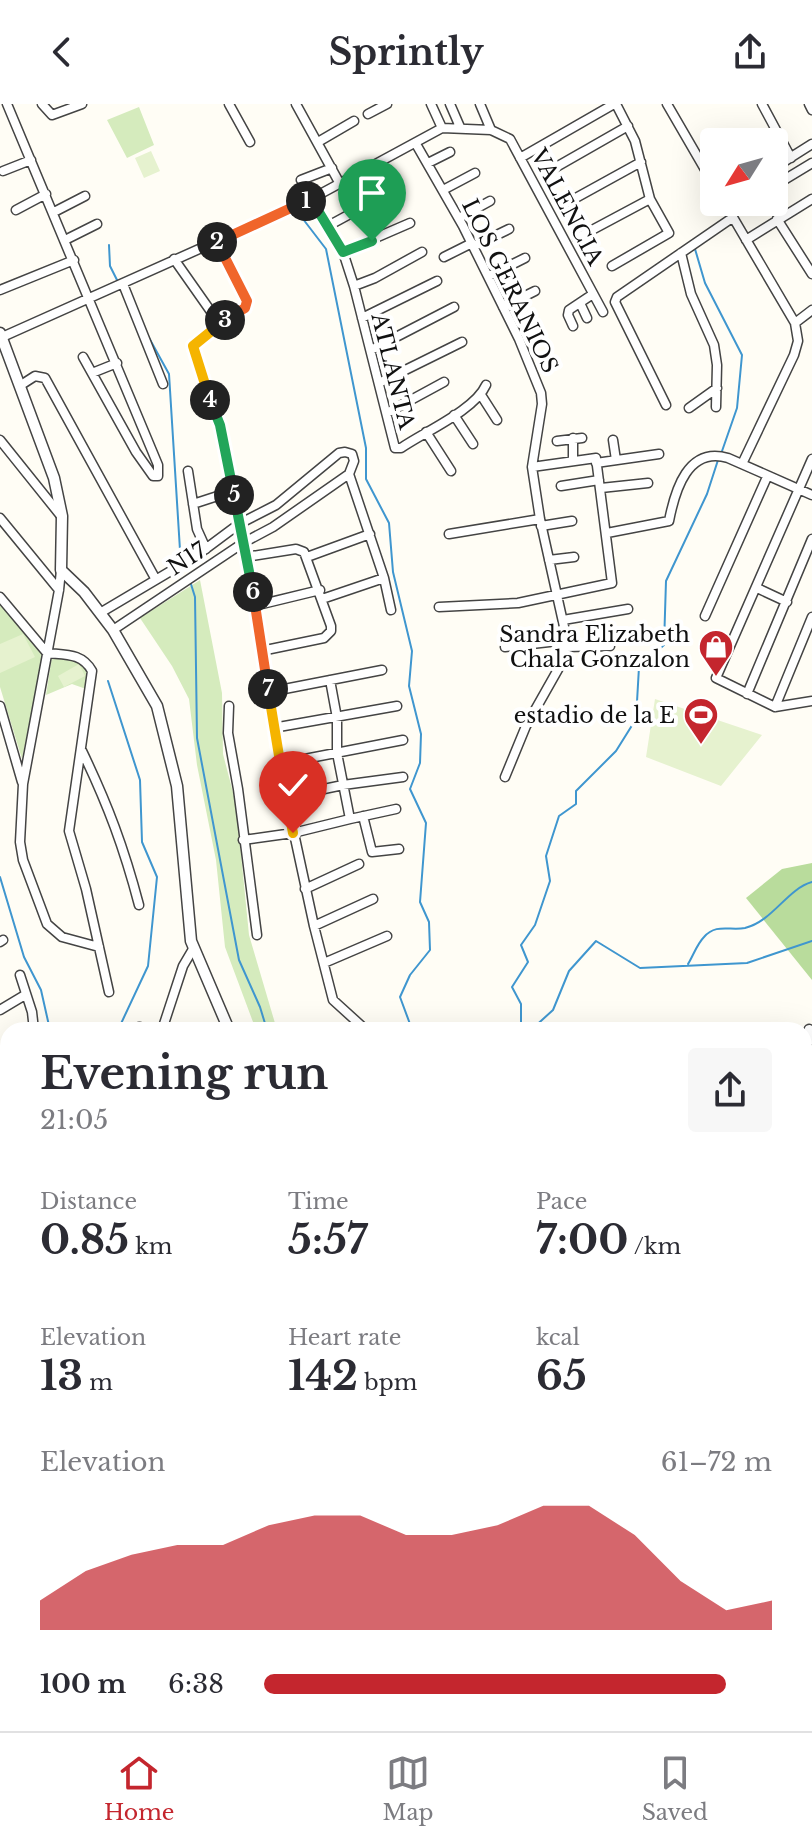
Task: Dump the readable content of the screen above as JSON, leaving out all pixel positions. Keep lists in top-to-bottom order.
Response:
{
  "streets": {
    "street": [
      "VALENCIA",
      "LOS GERANIOS",
      "ATLANTA",
      "N17"
    ]
  },
  "places": {
    "shop": ["Sandra Elizabeth Chala Gonzalon"],
    "sports": ["estadio de la E"]
  },
  "north": "bottom left",
  "page": {
    "header": "Sprintly",
    "pins": [
      "1",
      "2",
      "3",
      "4",
      "5",
      "6",
      "7"
    ],
    "heading": ["Evening run", "21:05"],
    "stats": [
      ["Distance", "0.85 km"],
      ["Time", "5:57"],
      ["Pace", "7:00 /km"],
      ["Elevation", "13 m"],
      ["Heart rate", "142 bpm"],
      ["kcal", "65"]
    ],
    "chart": ["Elevation", "61–72 m"],
    "list": [
      {
        "name": "100 m",
        "note": "6:38"
      }
    ],
    "tabs": ["Home", "Map", "Saved"]
  }
}
